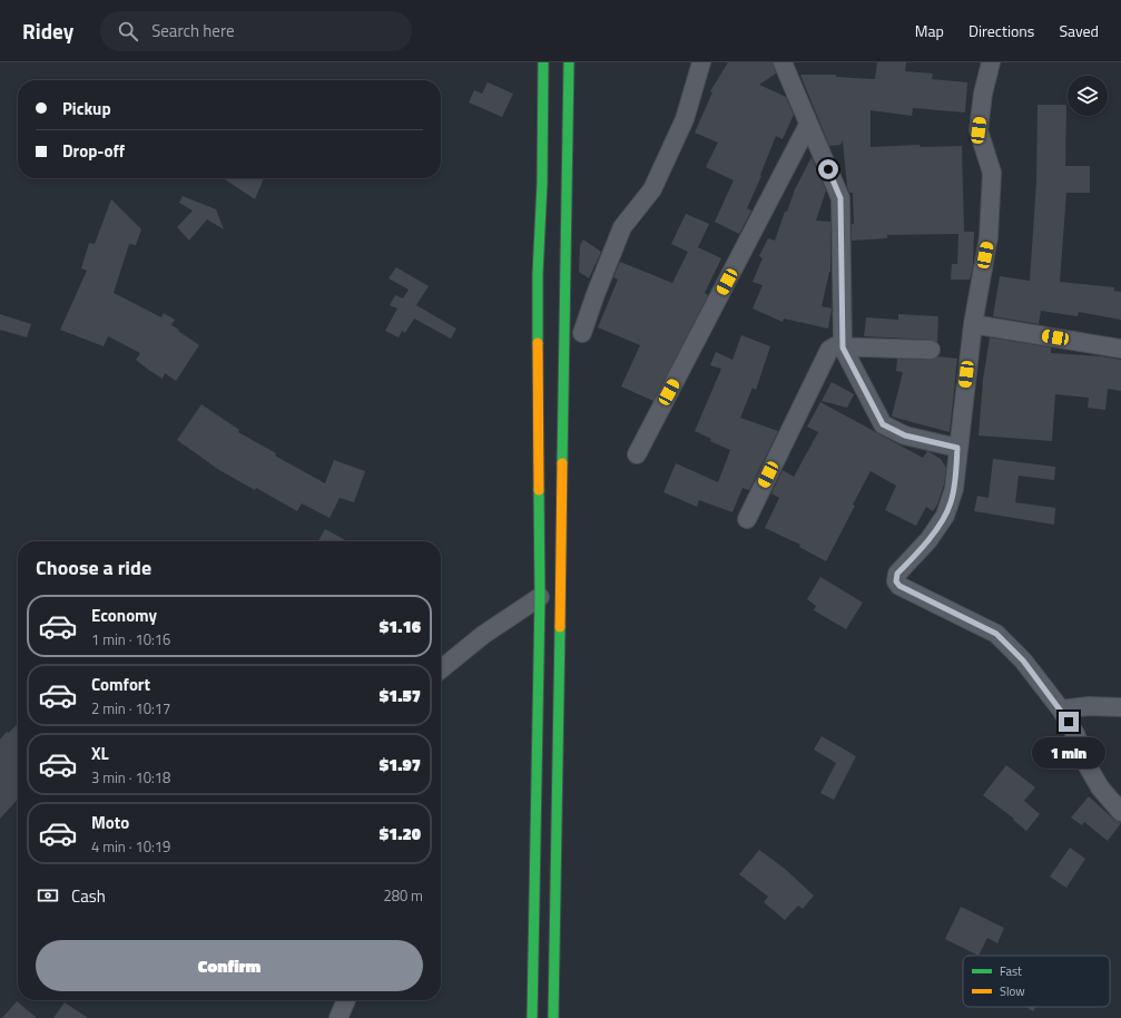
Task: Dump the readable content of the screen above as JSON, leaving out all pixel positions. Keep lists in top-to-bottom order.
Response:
{
  "legend": ["Fast", "Slow"],
  "page": {
    "header": "Ridey",
    "search": "Search here",
    "nav": ["Map", "Directions", "Saved"],
    "banner": ["Pickup", "Drop-off"],
    "heading": "Choose a ride",
    "list": [
      {
        "name": "Economy",
        "note": "1 min · 10:16",
        "value": "$1.16"
      },
      {
        "name": "Comfort",
        "note": "2 min · 10:17",
        "value": "$1.57"
      },
      {
        "name": "XL",
        "note": "3 min · 10:18",
        "value": "$1.97"
      },
      {
        "name": "Moto",
        "note": "4 min · 10:19",
        "value": "$1.20"
      }
    ],
    "bubble": "1 min",
    "pay": ["Cash", "280 m"],
    "buttons": "Confirm"
  }
}
